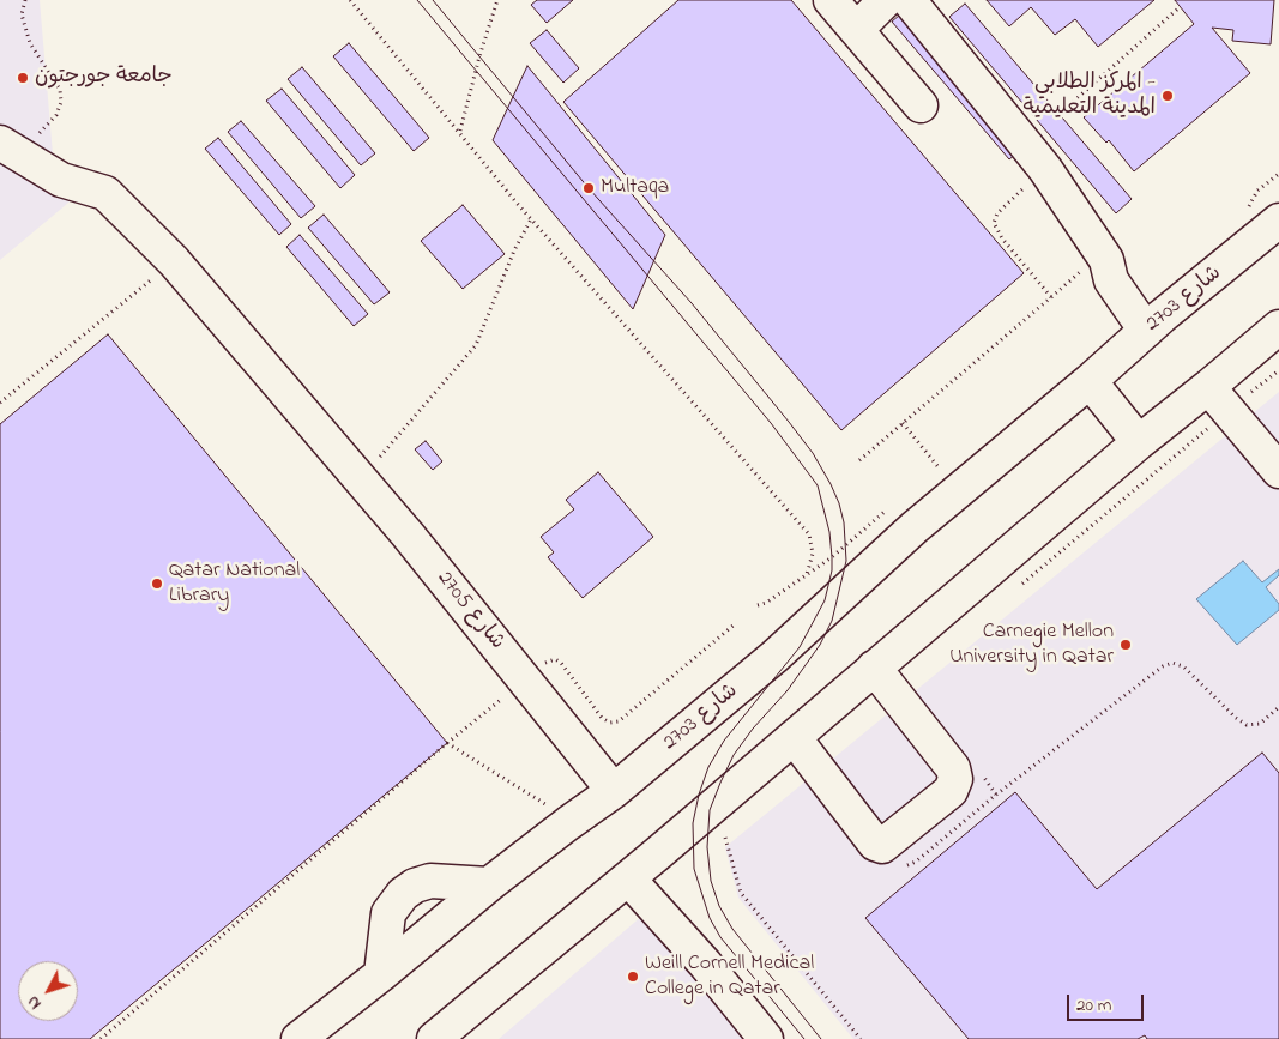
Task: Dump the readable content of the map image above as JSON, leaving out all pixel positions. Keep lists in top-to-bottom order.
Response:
{
  "streets": {
    "street": ["شارع 2703", "شارع 2705"]
  },
  "crossings": [
    ["شارع 2703", "شارع 2705"]
  ],
  "places": [
    "جامعة جورجتون",
    "المركز الطلابي - المدينة التعليمية",
    "Multaqa",
    "Qatar National Library",
    "Carnegie Mellon University in Qatar",
    "Weill Cornell Medical College in Qatar"
  ],
  "scale_bar": "20 m",
  "north": "bottom left"
}
